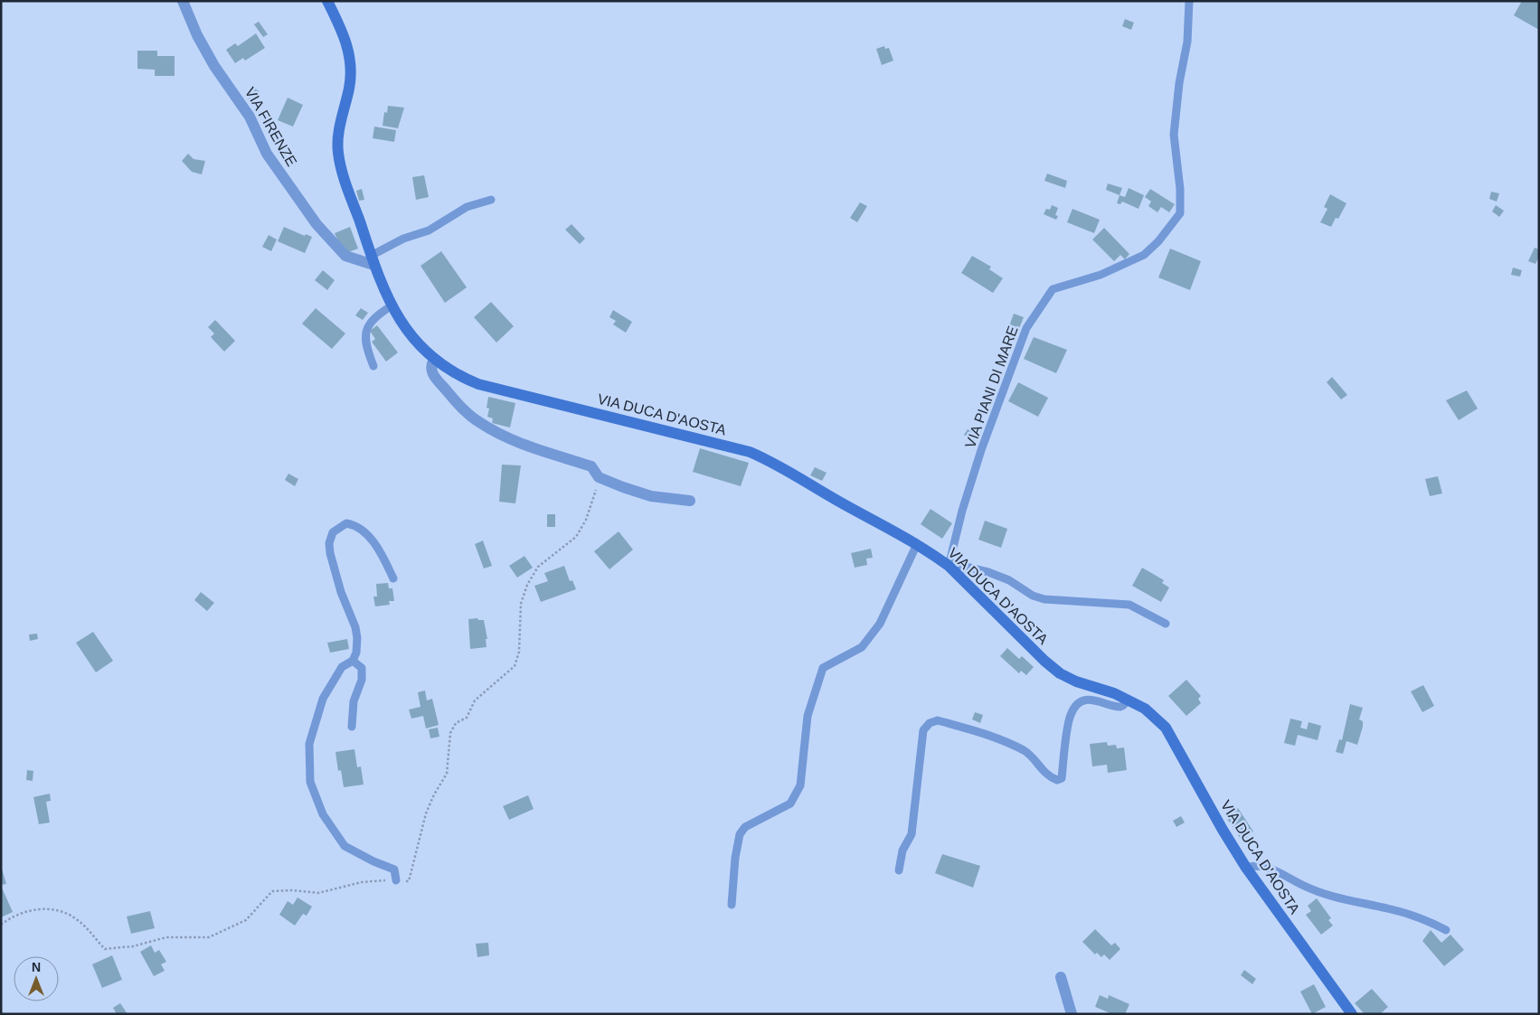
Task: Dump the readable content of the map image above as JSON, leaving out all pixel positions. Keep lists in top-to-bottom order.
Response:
{
  "streets": {
    "main road": ["VIA DUCA D'AOSTA"],
    "street": ["VIA FIRENZE"],
    "lane": ["VIA PIANI DI MARE"]
  },
  "crossings": [
    ["VIA FIRENZE", "VIA DUCA D'AOSTA"],
    ["VIA PIANI DI MARE", "VIA DUCA D'AOSTA"]
  ],
  "north": "top"
}
